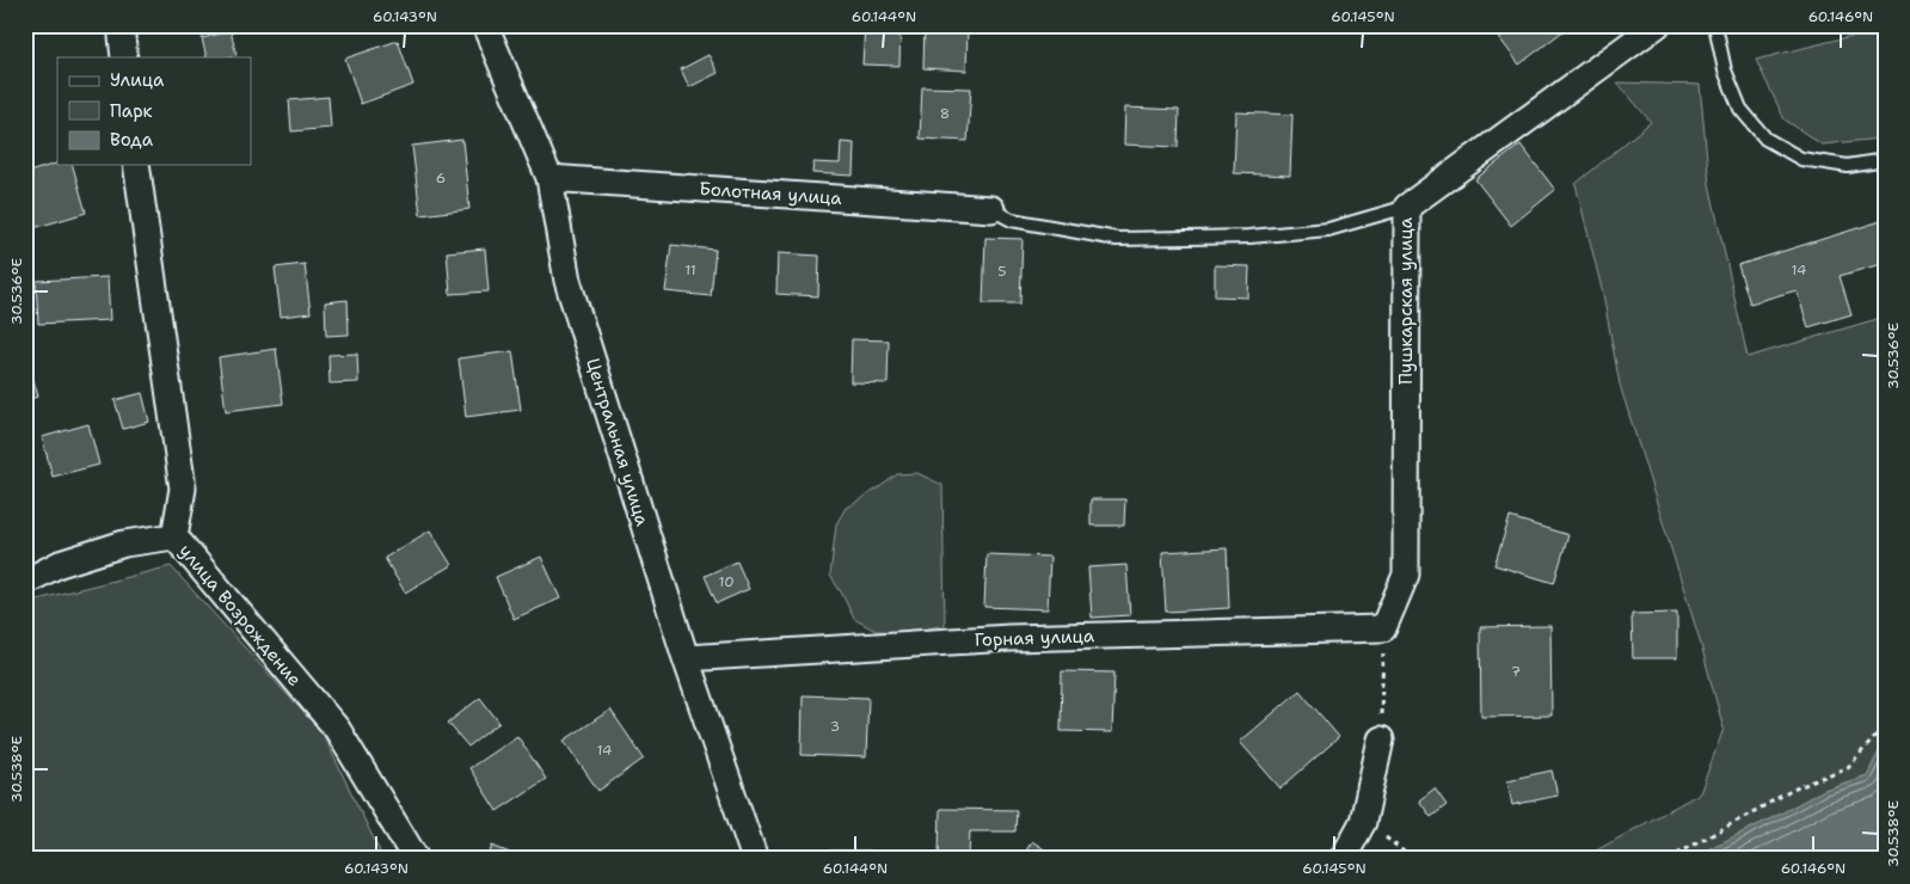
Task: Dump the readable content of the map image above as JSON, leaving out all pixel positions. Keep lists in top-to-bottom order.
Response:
{
  "streets": {
    "street": [
      "Болотная улица",
      "Пушкарская улица",
      "Центральная улица",
      "улица Возрождение",
      "Горная улица"
    ]
  },
  "crossings": [
    ["Болотная улица", "Центральная улица"],
    ["Пушкарская улица", "Горная улица"],
    ["Центральная улица", "Горная улица"]
  ],
  "house_numbers": [
    "8",
    "6",
    "11",
    "14",
    "5",
    "10",
    "7",
    "3",
    "14"
  ],
  "legend": ["Улица", "Парк", "Вода"],
  "coordinates": [
    "60.143°N",
    "60.144°N",
    "60.145°N",
    "60.146°N",
    "30.536°E",
    "30.538°E"
  ]
}
